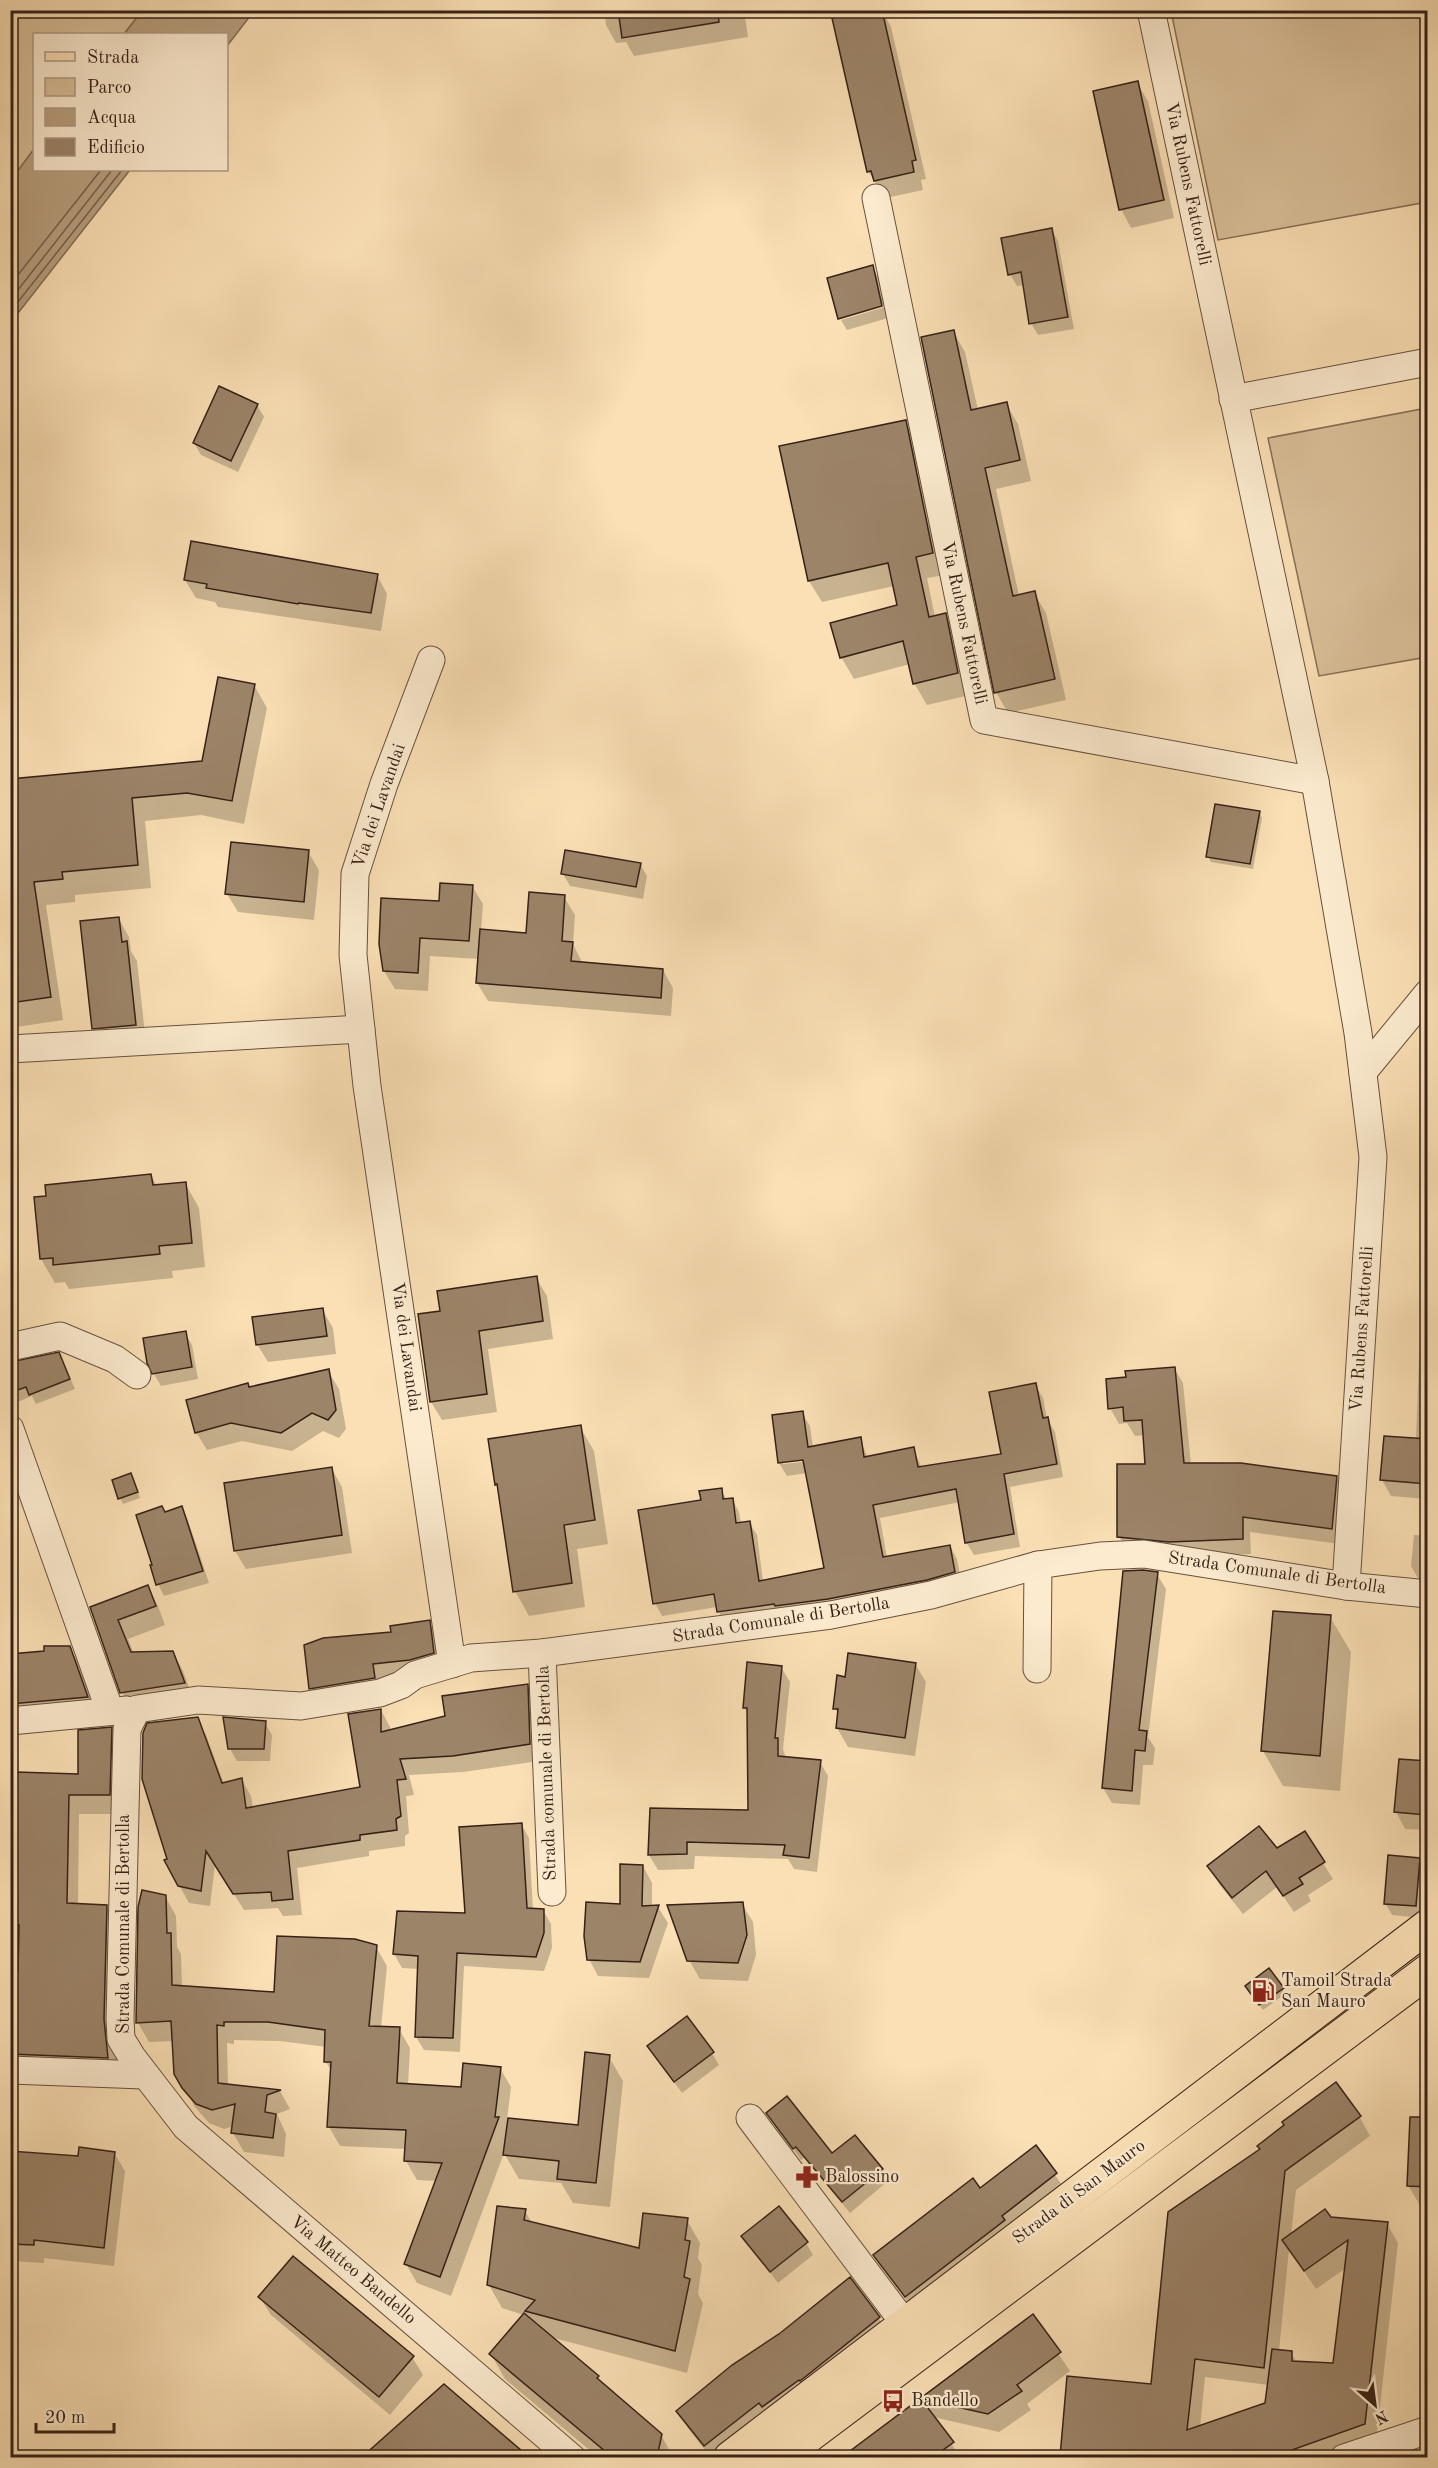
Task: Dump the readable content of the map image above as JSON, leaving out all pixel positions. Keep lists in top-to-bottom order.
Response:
{
  "streets": {
    "main road": ["Strada di San Mauro"],
    "street": [
      "Via Rubens Fattorelli",
      "Via dei Lavandai",
      "Strada Comunale di Bertolla",
      "Strada comunale di Bertolla",
      "Via Matteo Bandello"
    ]
  },
  "crossings": [
    ["Via Rubens Fattorelli", "Strada Comunale di Bertolla"],
    ["Via dei Lavandai", "Strada Comunale di Bertolla"],
    ["Strada Comunale di Bertolla", "Strada comunale di Bertolla"],
    ["Strada Comunale di Bertolla", "Via Matteo Bandello"]
  ],
  "places": {
    "fuel station": ["Tamoil Strada San Mauro"],
    "pharmacy": ["Balossino"],
    "bus stop": ["Bandello"]
  },
  "legend": [
    "Strada",
    "Parco",
    "Acqua",
    "Edificio"
  ],
  "scale_bar": "20 m",
  "north": "bottom right"
}
